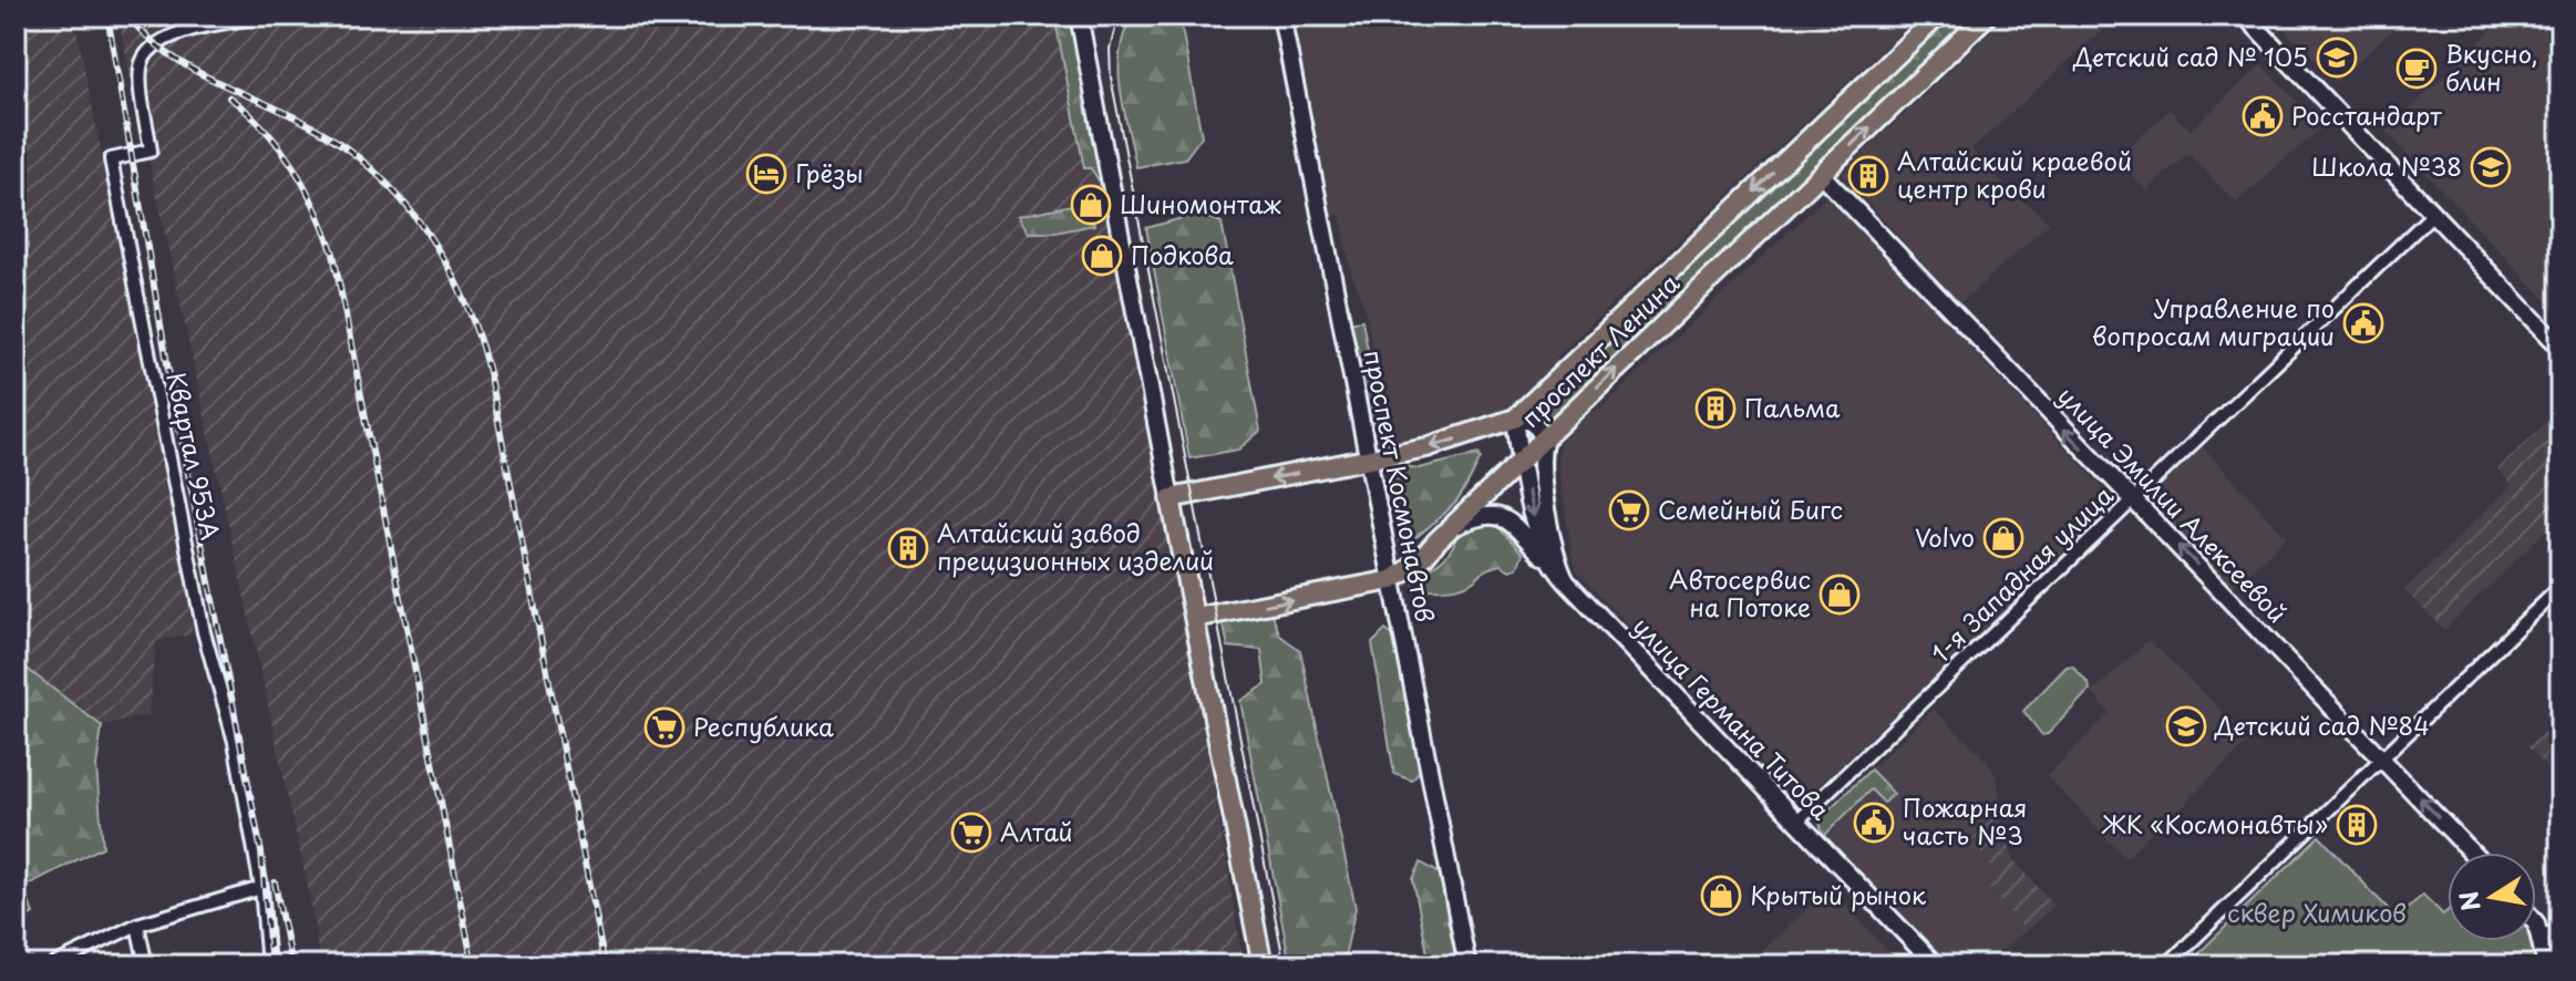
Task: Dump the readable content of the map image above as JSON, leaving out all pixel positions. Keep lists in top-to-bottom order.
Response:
{
  "streets": {
    "main road": ["проспект Ленина"],
    "street": [
      "Квартал 953А",
      "проспект Космонавтов",
      "улица Эмилии Алексеевой",
      "1-я Западная улица",
      "улица Германа Титова"
    ]
  },
  "crossings": [
    ["проспект Ленина", "проспект Космонавтов"],
    ["проспект Ленина", "улица Эмилии Алексеевой"],
    ["улица Эмилии Алексеевой", "1-я Западная улица"],
    ["1-я Западная улица", "улица Германа Титова"]
  ],
  "one_way": ["улица Эмилии Алексеевой"],
  "parks": ["сквер Химиков"],
  "places": {
    "school or university": ["Детский сад № 105", "Школа №38", "Детский сад №84"],
    "cafe": ["Вкусно, блин"],
    "public building": ["Росстандарт", "Управление по вопросам миграции", "Пожарная часть №3"],
    "hotel": ["Грёзы"],
    "building": [
      "Алтайский краевой центр крови",
      "Пальма",
      "Алтайский завод прецизионных изделий",
      "ЖК «Космонавты»"
    ],
    "shop": [
      "Шиномонтаж",
      "Подкова",
      "Volvo",
      "Автосервис на Потоке",
      "Крытый рынок"
    ],
    "supermarket": ["Семейный Бигс", "Республика", "Алтай"]
  },
  "north": "left"
}
